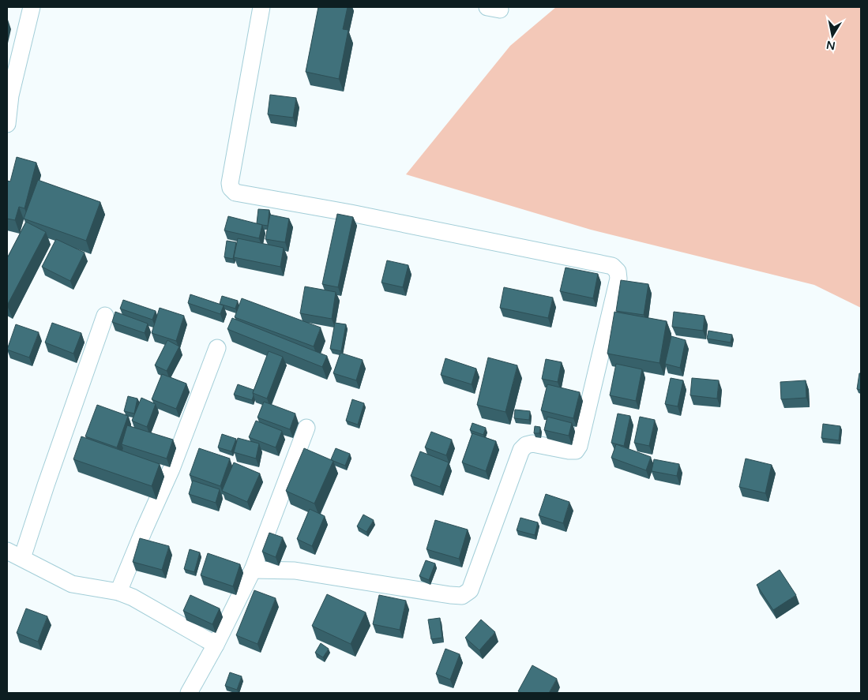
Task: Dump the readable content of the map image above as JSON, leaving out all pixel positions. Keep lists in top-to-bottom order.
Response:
{
  "north": "bottom"
}
